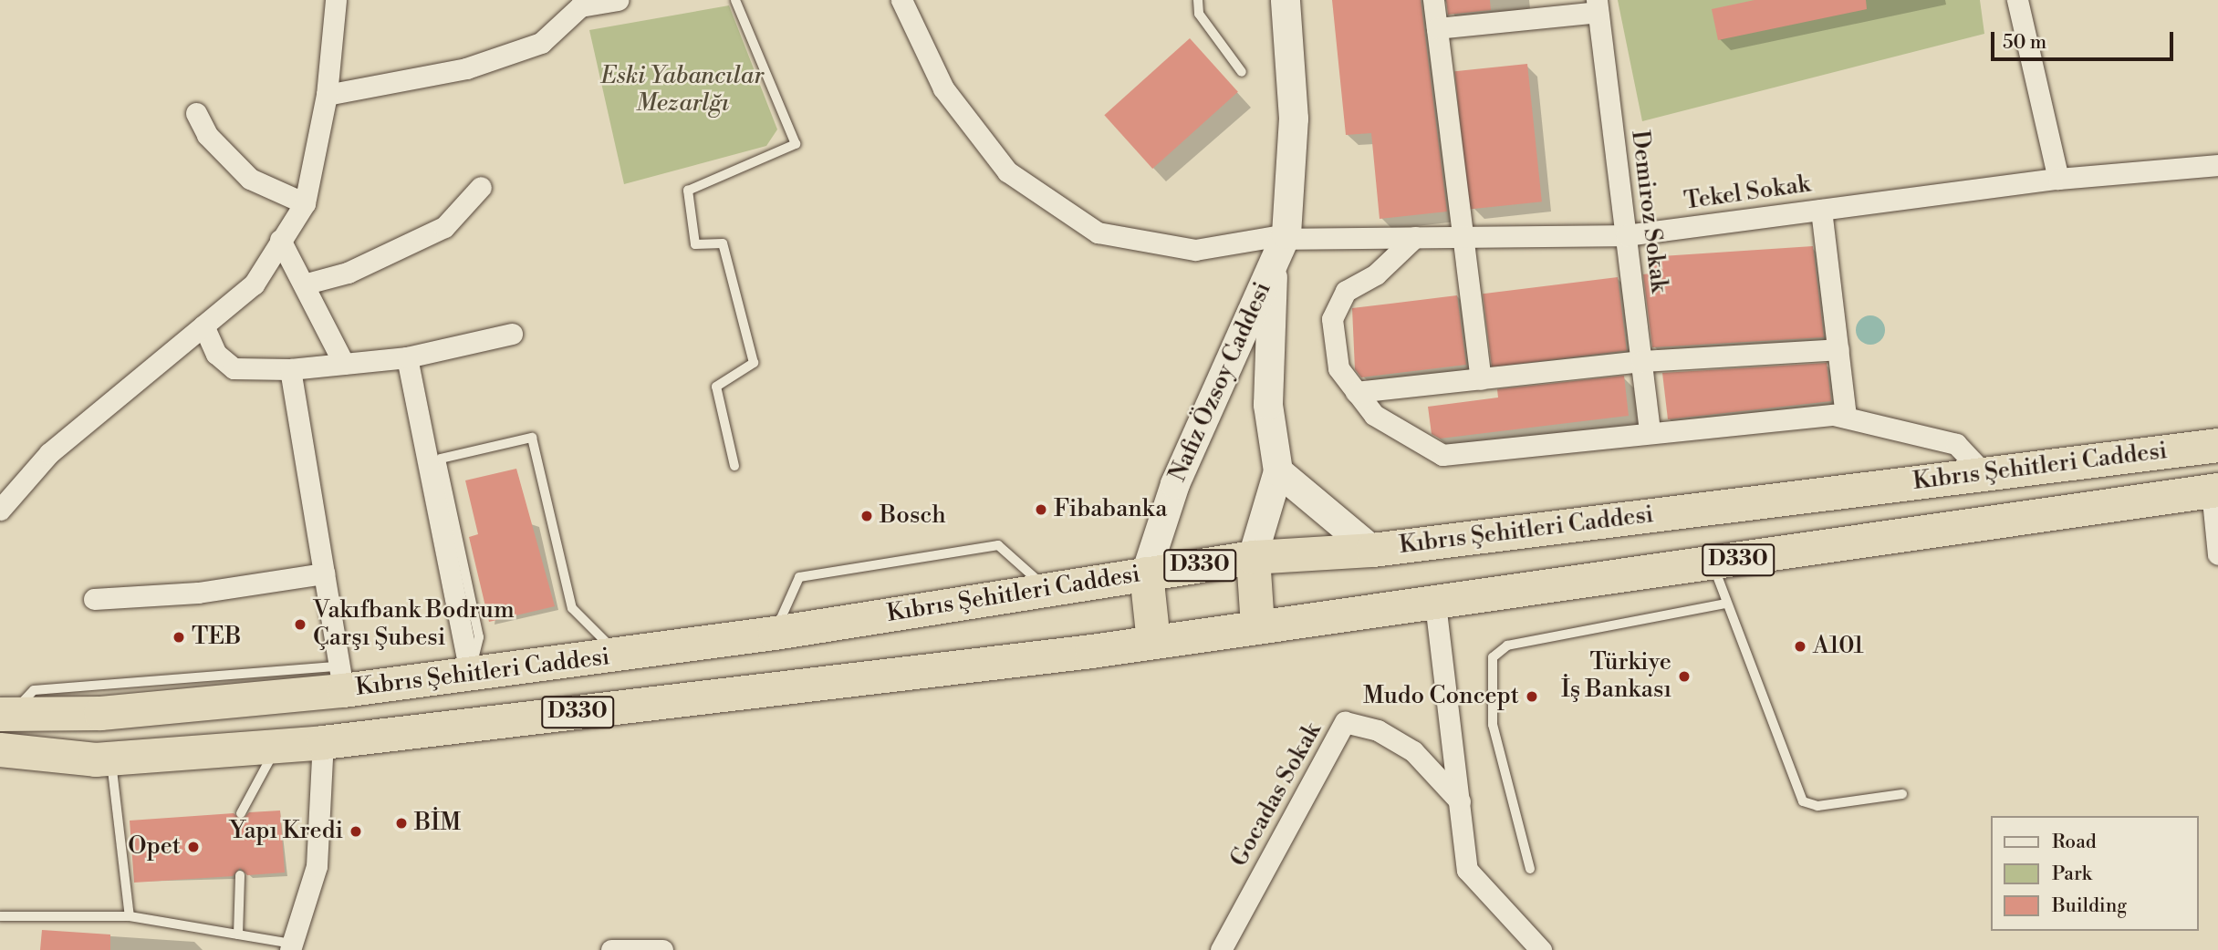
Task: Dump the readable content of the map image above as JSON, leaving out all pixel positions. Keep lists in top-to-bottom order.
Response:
{
  "streets": {
    "highway": ["Kıbrıs Şehitleri Caddesi", "D330"],
    "main road": ["Nafiz Özsoy Caddesi"],
    "street": ["Tekel Sokak", "Demiroz Sokak", "Gocadas Sokak"]
  },
  "crossings": [
    ["Tekel Sokak", "Demiroz Sokak"],
    ["Tekel Sokak", "Nafiz Özsoy Caddesi"],
    ["Nafiz Özsoy Caddesi", "Kıbrıs Şehitleri Caddesi"]
  ],
  "parks": ["Eski Yabancılar Mezarlğı"],
  "places": [
    "Fibabanka",
    "Bosch",
    "Vakıfbank Bodrum Çarşı Şubesi",
    "TEB",
    "A101",
    "Türkiye İş Bankası",
    "Mudo Concept",
    "BİM",
    "Yapı Kredi",
    "Opet"
  ],
  "legend": ["Road", "Park", "Building"],
  "scale_bar": "50 m"
}
